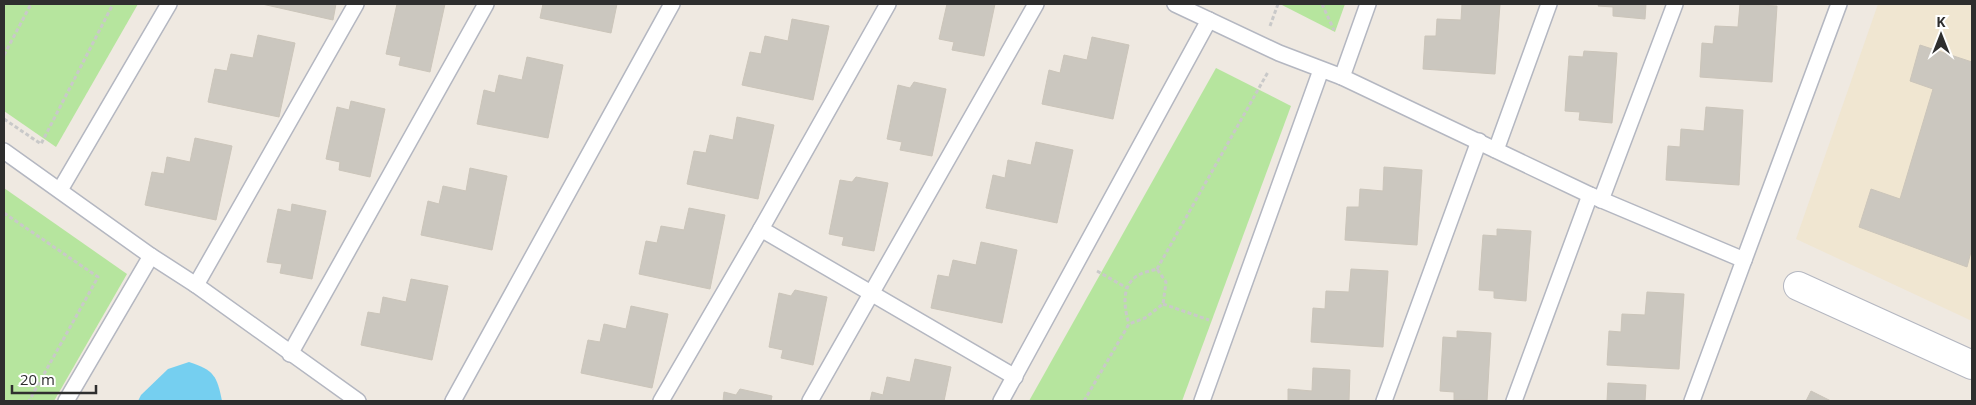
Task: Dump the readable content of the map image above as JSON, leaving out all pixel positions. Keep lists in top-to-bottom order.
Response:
{
  "scale_bar": "20 m",
  "north": "top"
}
